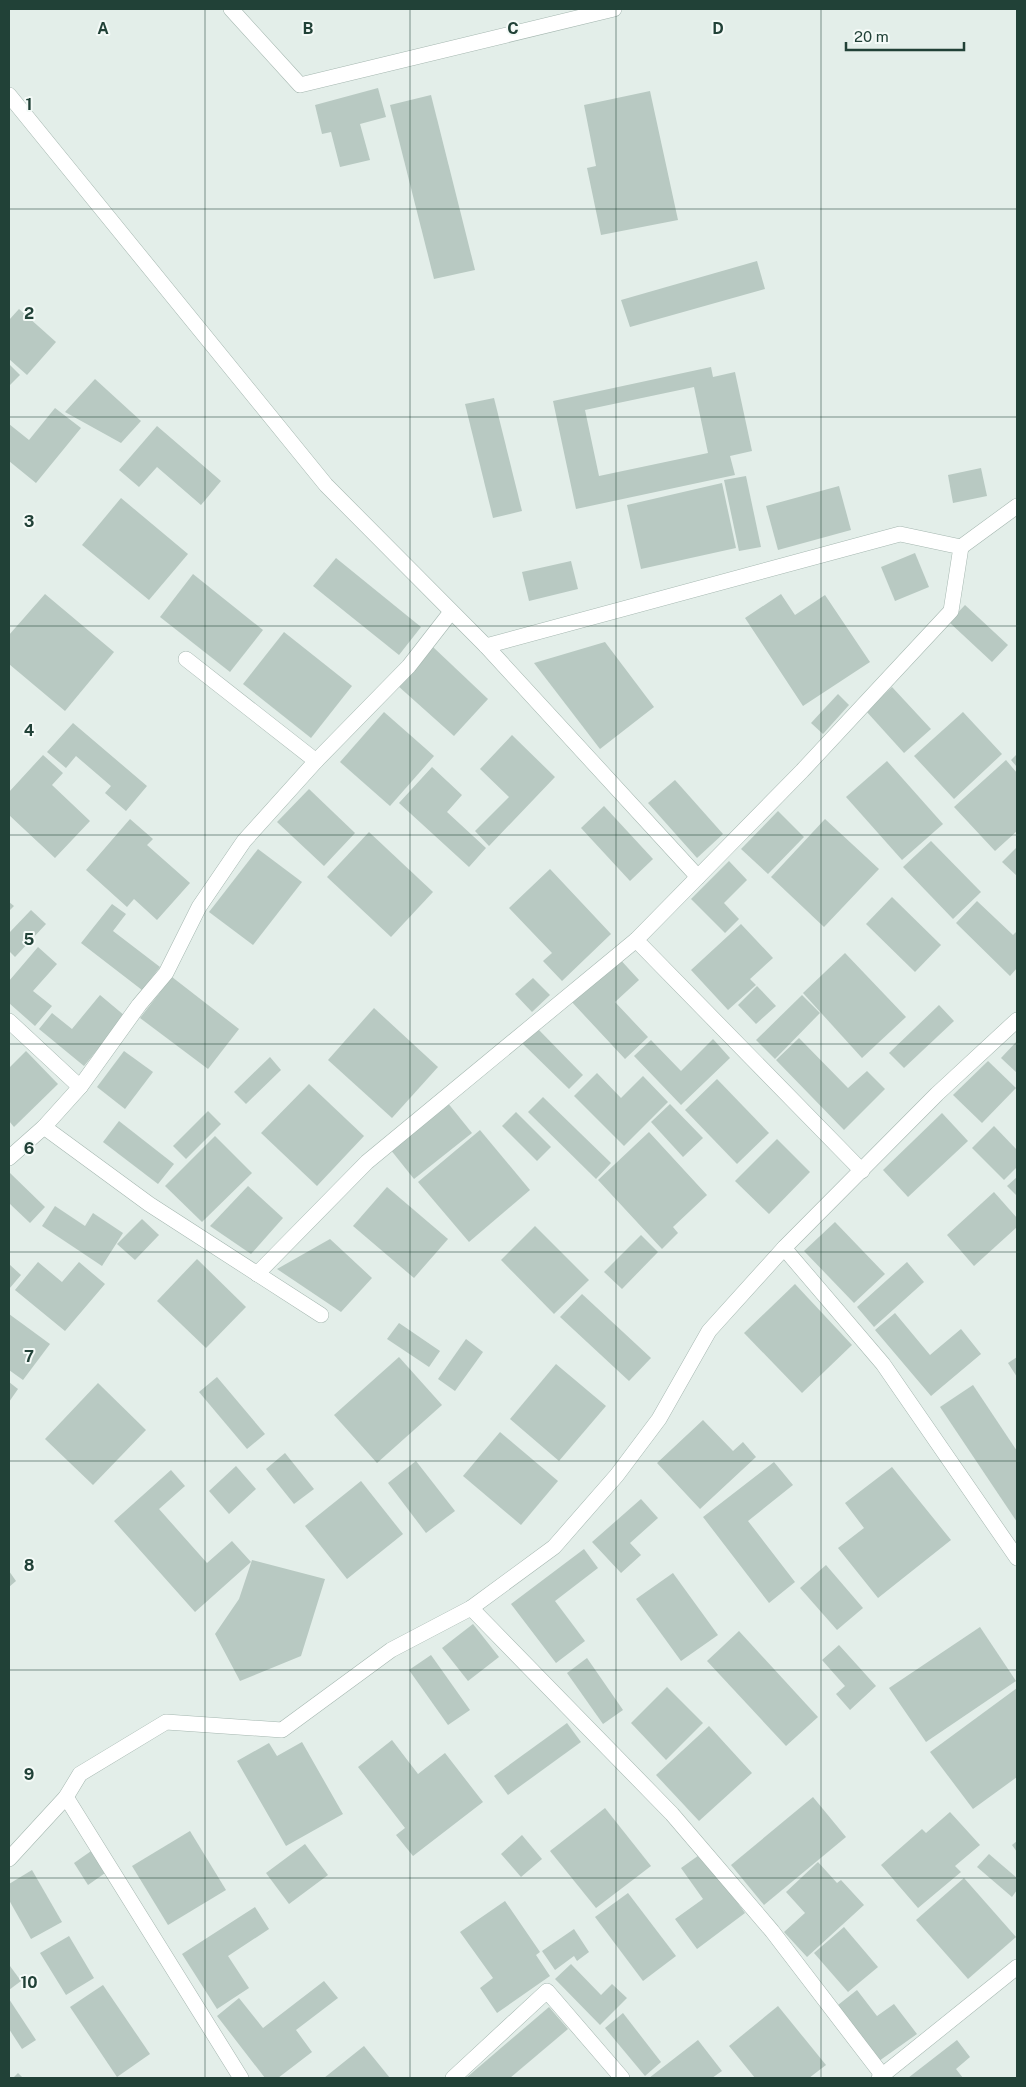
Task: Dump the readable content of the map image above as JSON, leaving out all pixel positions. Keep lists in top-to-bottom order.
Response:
{
  "scale_bar": "20 m",
  "grid": {
    "columns": [
      "A",
      "B",
      "C",
      "D"
    ],
    "rows": [
      "1",
      "2",
      "3",
      "4",
      "5",
      "6",
      "7",
      "8",
      "9",
      "10"
    ]
  }
}
